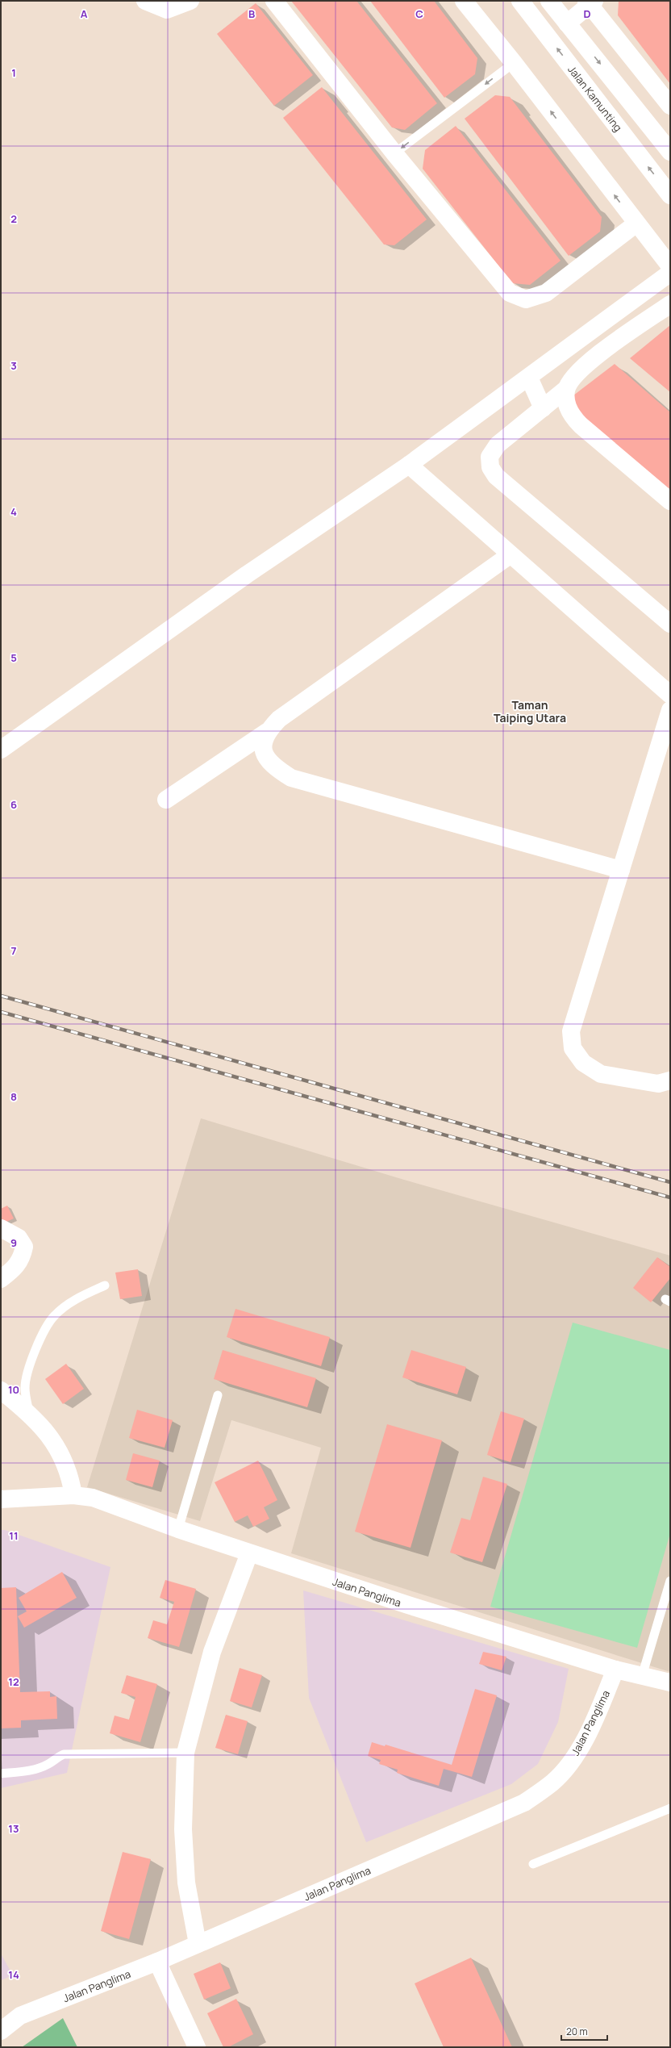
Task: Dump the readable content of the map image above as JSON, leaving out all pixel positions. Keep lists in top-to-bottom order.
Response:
{
  "streets": {
    "street": ["Jalan Kamunting", "Jalan Panglima"]
  },
  "districts": ["Taman Taiping Utara"],
  "scale_bar": "20 m",
  "grid": {
    "columns": [
      "A",
      "B",
      "C",
      "D"
    ],
    "rows": [
      "1",
      "2",
      "3",
      "4",
      "5",
      "6",
      "7",
      "8",
      "9",
      "10",
      "11",
      "12",
      "13",
      "14"
    ]
  }
}
